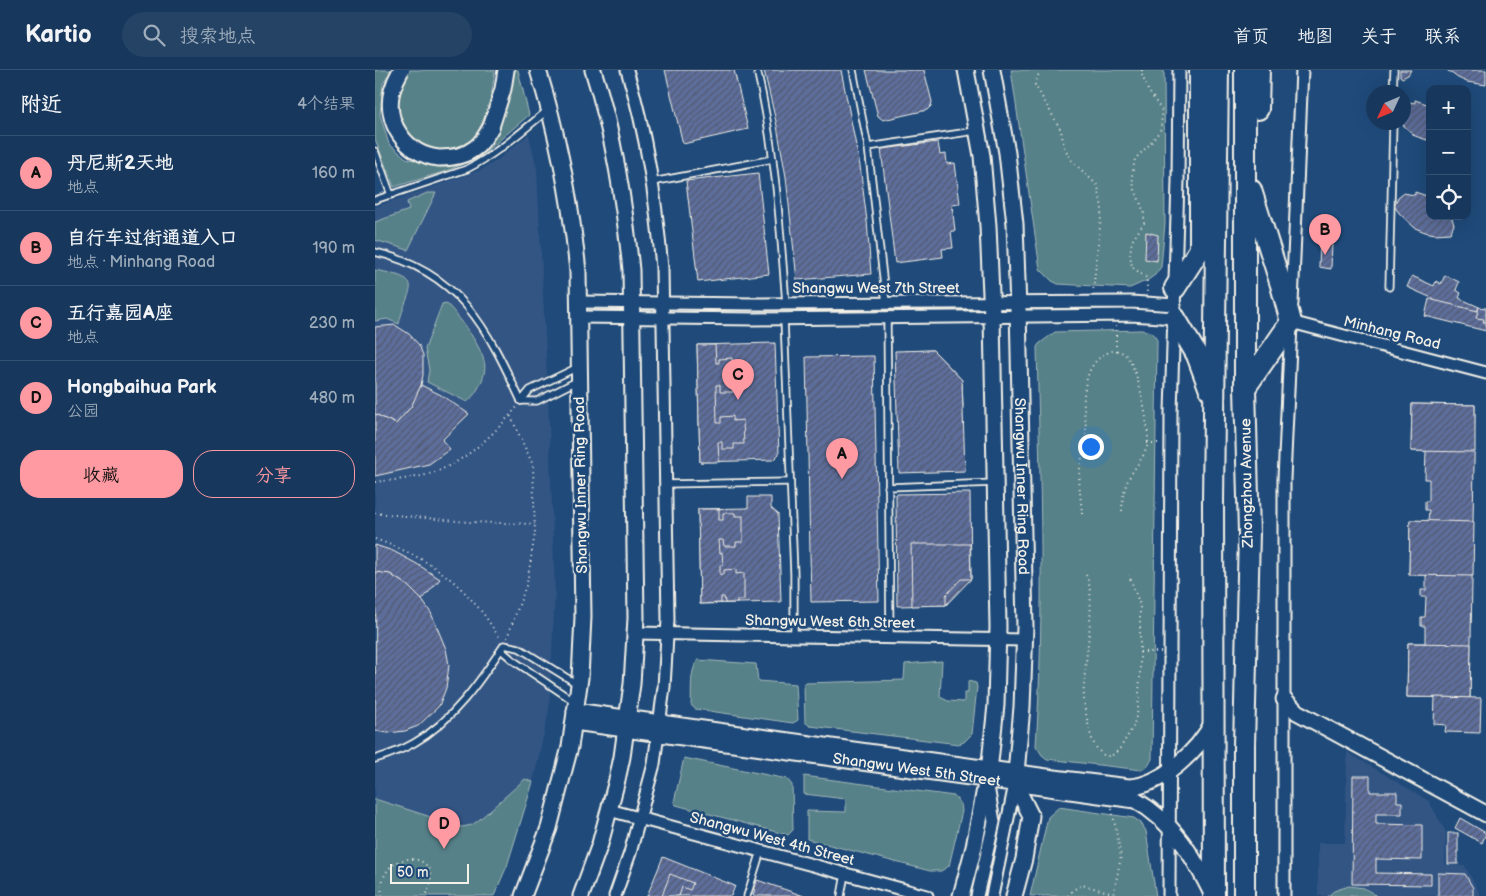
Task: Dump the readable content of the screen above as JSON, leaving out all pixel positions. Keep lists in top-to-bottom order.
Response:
{
  "streets": {
    "highway": ["Zhongzhou Avenue"],
    "street": [
      "Shangwu West 7th Street",
      "Minhang Road",
      "Shangwu Inner Ring Road",
      "Shangwu West 6th Street",
      "Shangwu West 5th Street",
      "Shangwu West 4th Street"
    ]
  },
  "crossings": [
    ["Shangwu West 7th Street", "Shangwu Inner Ring Road"],
    ["Shangwu Inner Ring Road", "Shangwu West 6th Street"],
    ["Shangwu Inner Ring Road", "Shangwu West 5th Street"]
  ],
  "scale_bar": "50 m",
  "north": "bottom left",
  "page": {
    "header": "Kartio",
    "search": "搜索地点",
    "nav": [
      "首页",
      "地图",
      "关于",
      "联系"
    ],
    "heading": ["附近", "4个结果"],
    "map_buttons": ["+", "−"],
    "list": [
      {
        "mark": "A",
        "name": "丹尼斯2天地",
        "note": "地点",
        "value": "160 m"
      },
      {
        "mark": "B",
        "name": "自行车过街通道入口",
        "note": "地点 · Minhang Road",
        "value": "190 m"
      },
      {
        "mark": "C",
        "name": "五行嘉园A座",
        "note": "地点",
        "value": "230 m"
      },
      {
        "mark": "D",
        "name": "Hongbaihua Park",
        "note": "公园",
        "value": "480 m"
      }
    ],
    "pins": [
      "B",
      "C",
      "A",
      "D"
    ],
    "buttons": ["收藏", "分享"],
    "scale": "50 m"
  }
}
